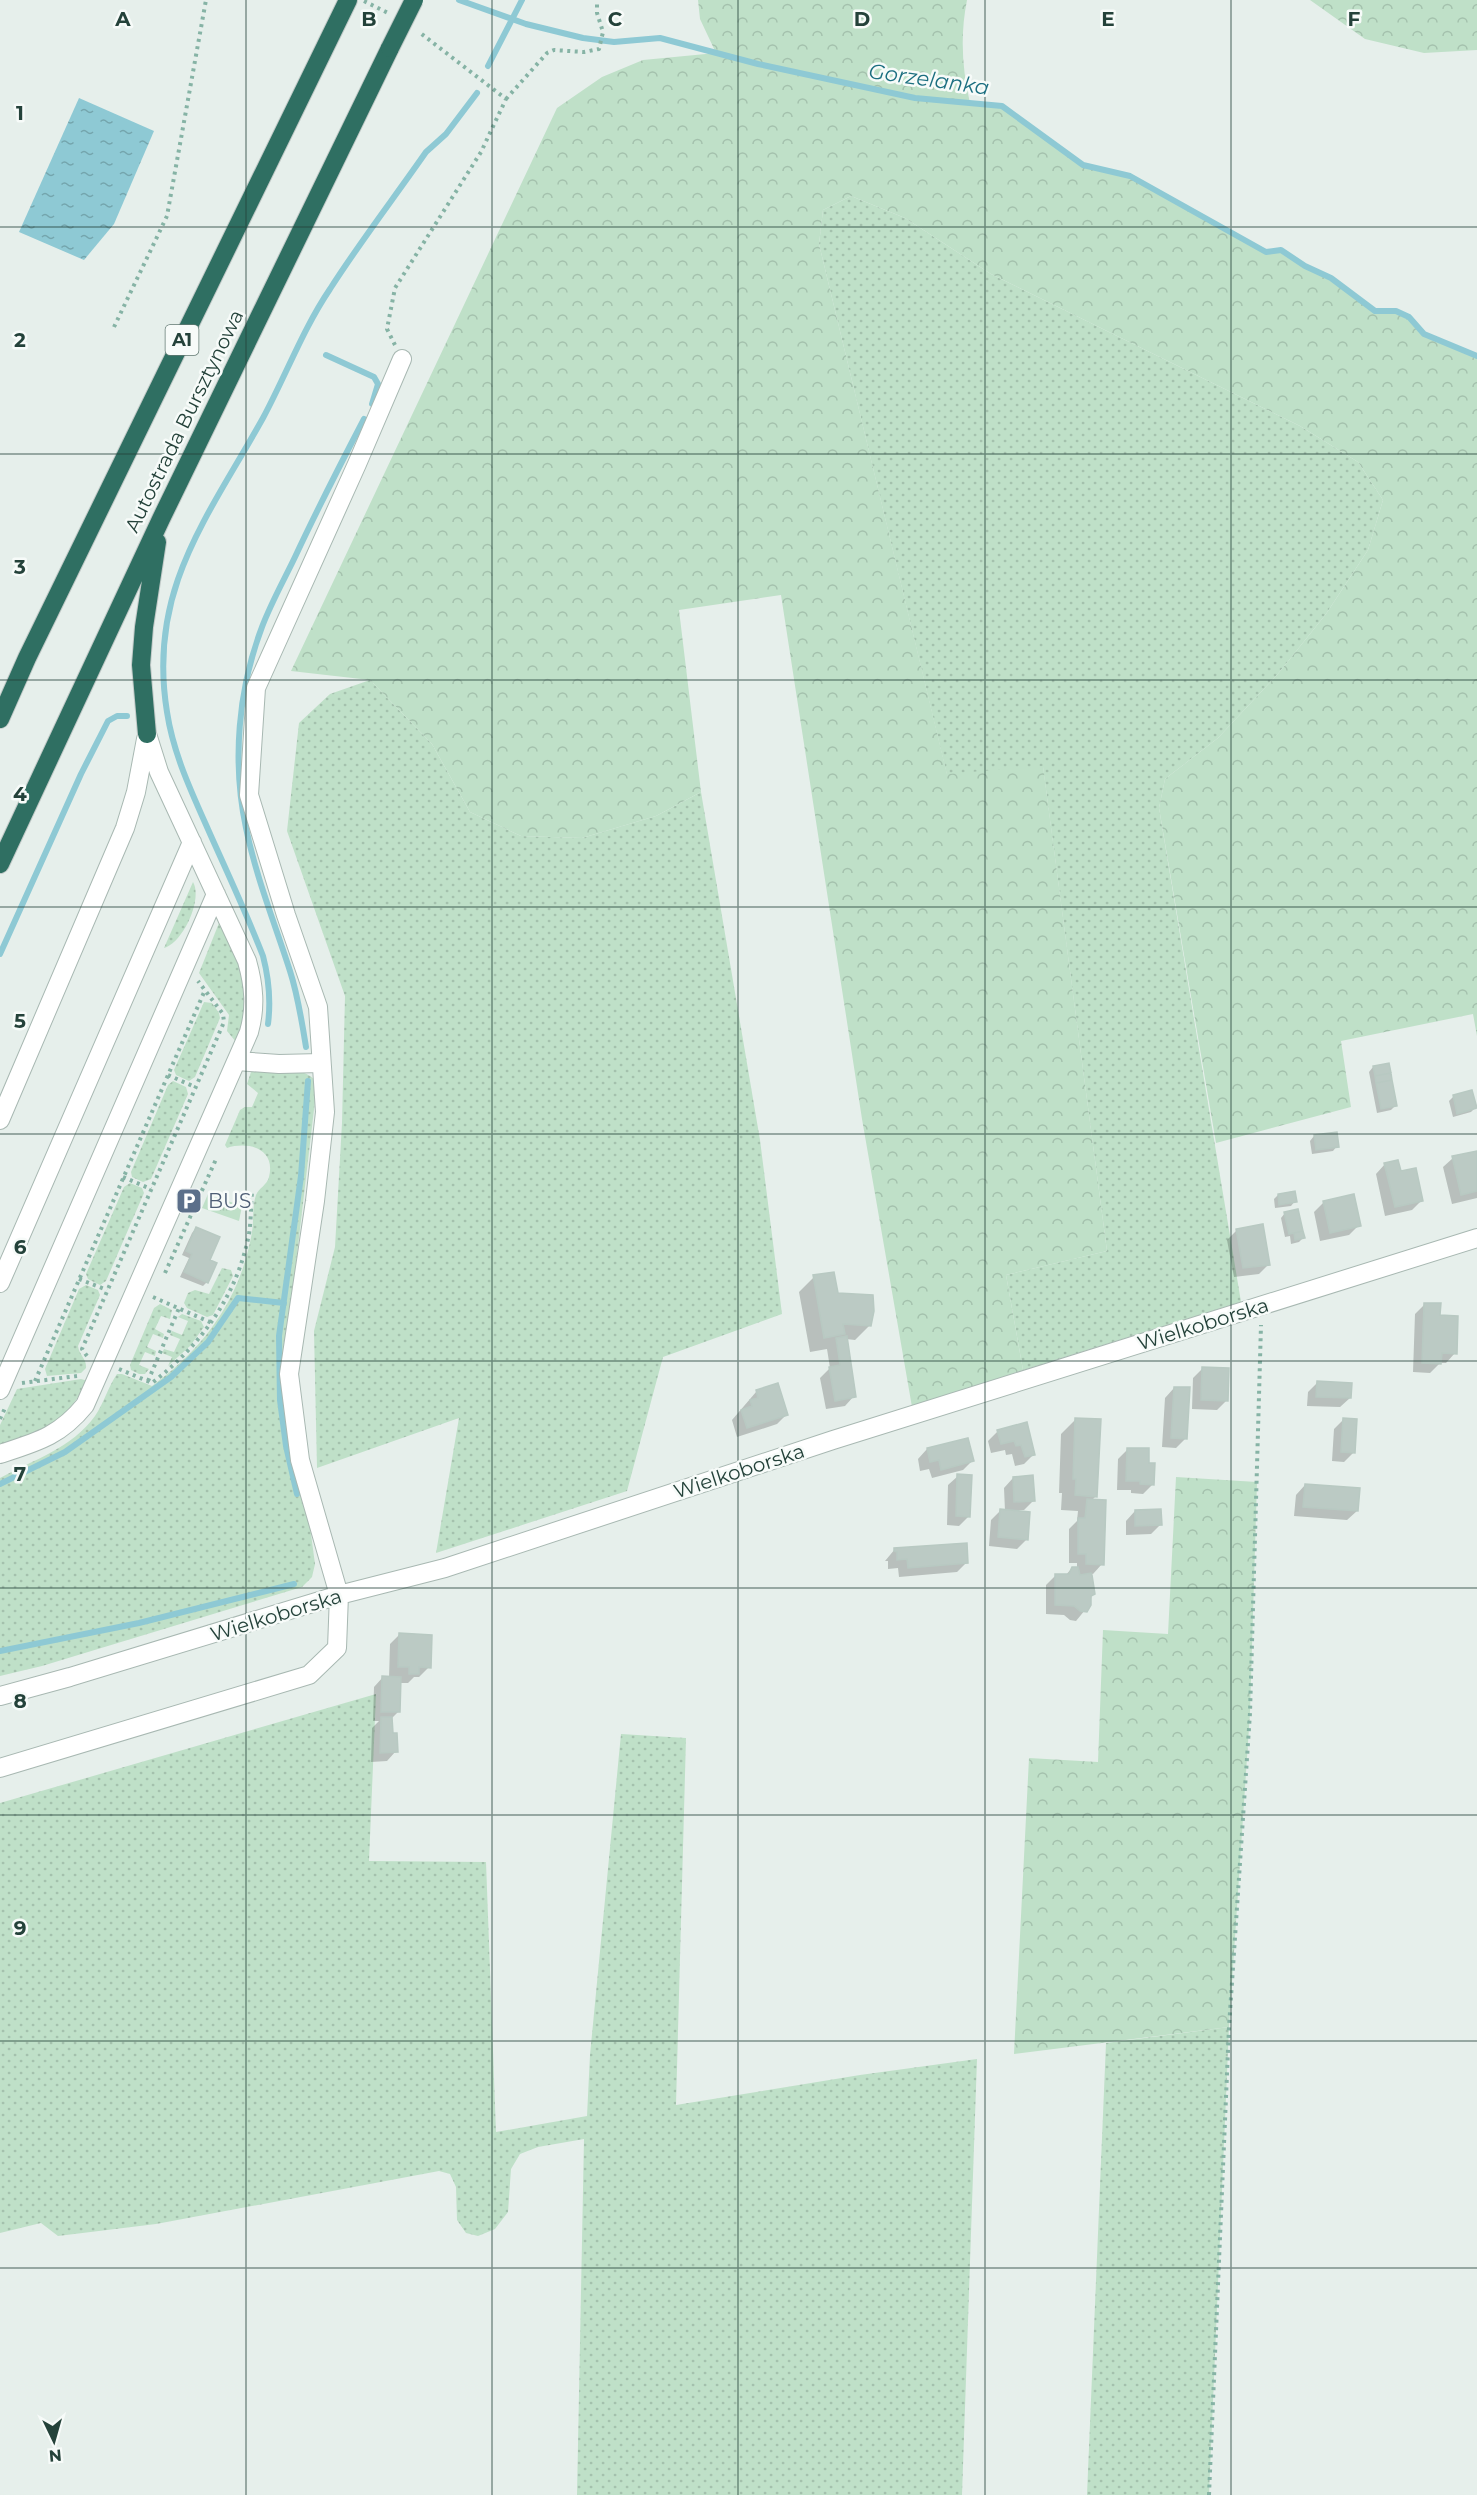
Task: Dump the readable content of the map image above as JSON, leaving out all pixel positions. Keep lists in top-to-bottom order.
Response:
{
  "streets": {
    "highway": ["A1", "Autostrada Bursztynowa"],
    "street": ["Wielkoborska"]
  },
  "water": ["Gorzelanka"],
  "places": {
    "parking": ["BUS"]
  },
  "north": "bottom",
  "grid": {
    "columns": [
      "A",
      "B",
      "C",
      "D",
      "E",
      "F"
    ],
    "rows": [
      "1",
      "2",
      "3",
      "4",
      "5",
      "6",
      "7",
      "8",
      "9"
    ]
  }
}
